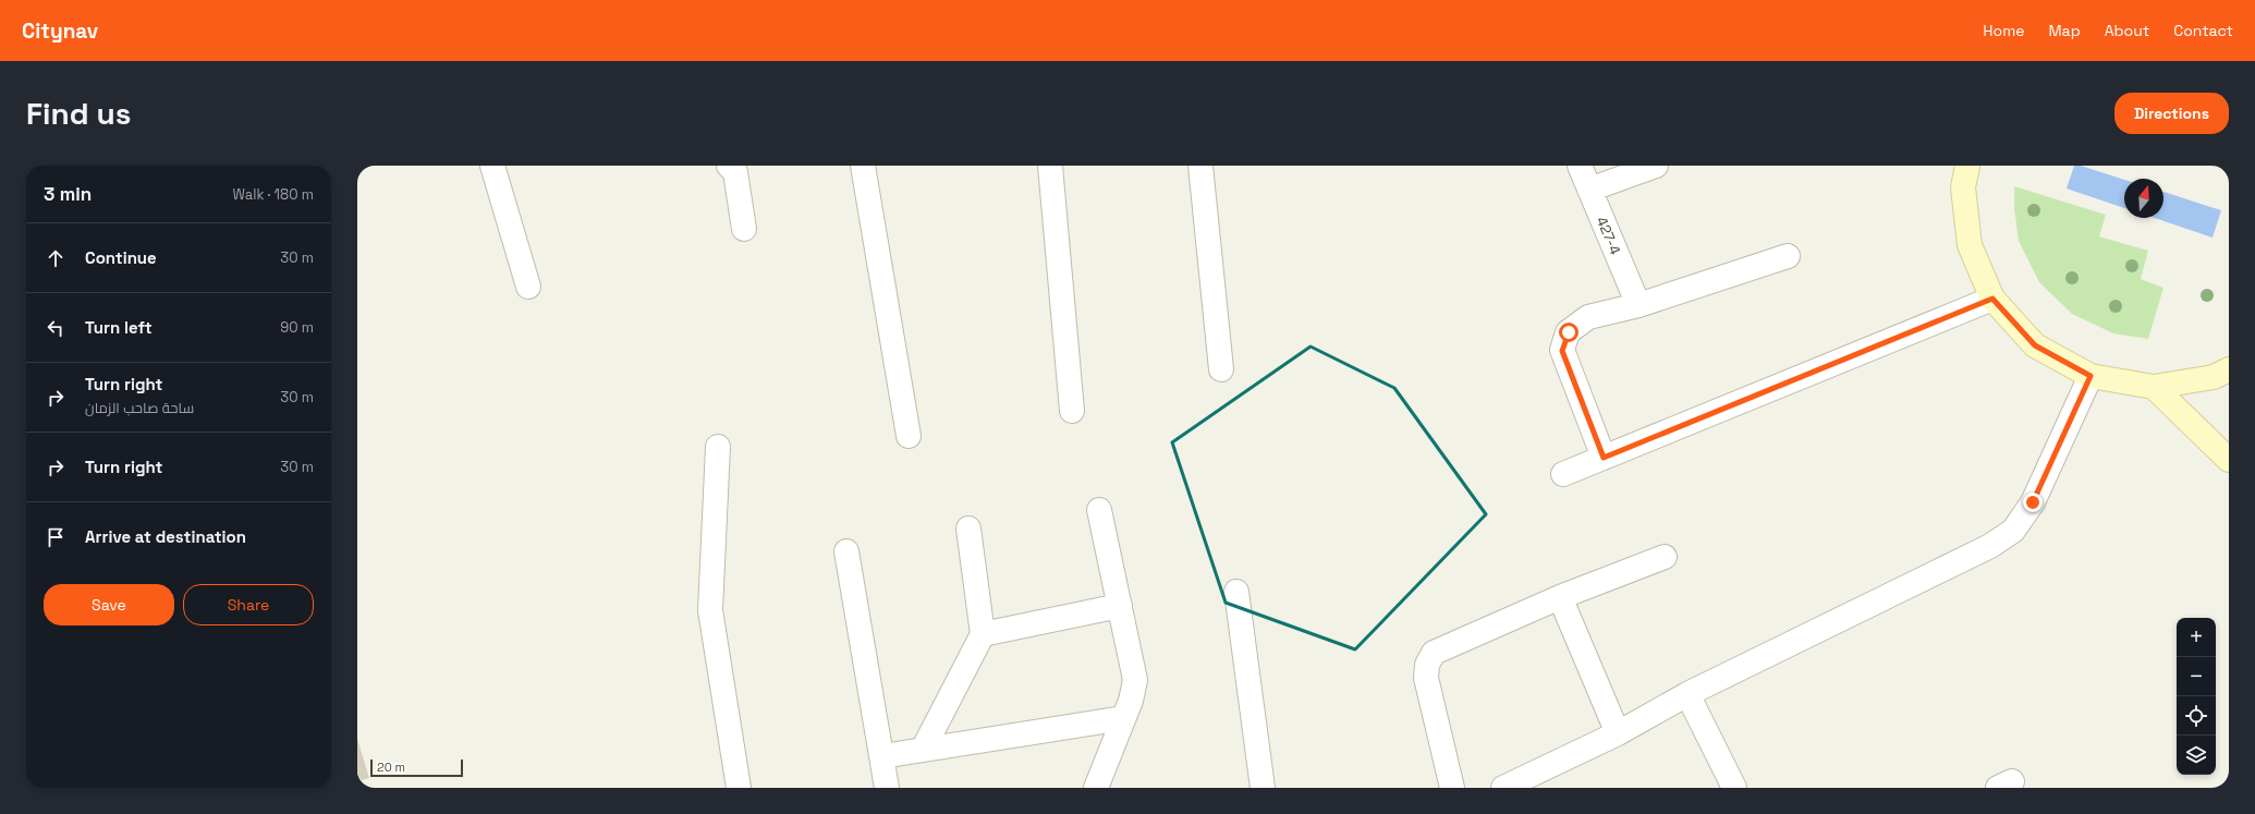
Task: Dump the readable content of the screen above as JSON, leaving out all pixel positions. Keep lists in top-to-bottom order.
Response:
{
  "streets": {
    "street": ["427-4"]
  },
  "scale_bar": "20 m",
  "north": "top",
  "page": {
    "header": "Citynav",
    "nav": [
      "Home",
      "Map",
      "About",
      "Contact"
    ],
    "buttons": [
      "Directions",
      ["Save", "Share"]
    ],
    "title": "Find us",
    "heading": ["3 min", "Walk · 180 m"],
    "list": [
      ["Continue", "30 m"],
      ["Turn left", "90 m"],
      ["Turn right", "ساحة صاحب الزمان", "30 m"],
      ["Turn right", "30 m"],
      "Arrive at destination"
    ],
    "map_buttons": ["+", "−"],
    "scale": "20 m"
  }
}
